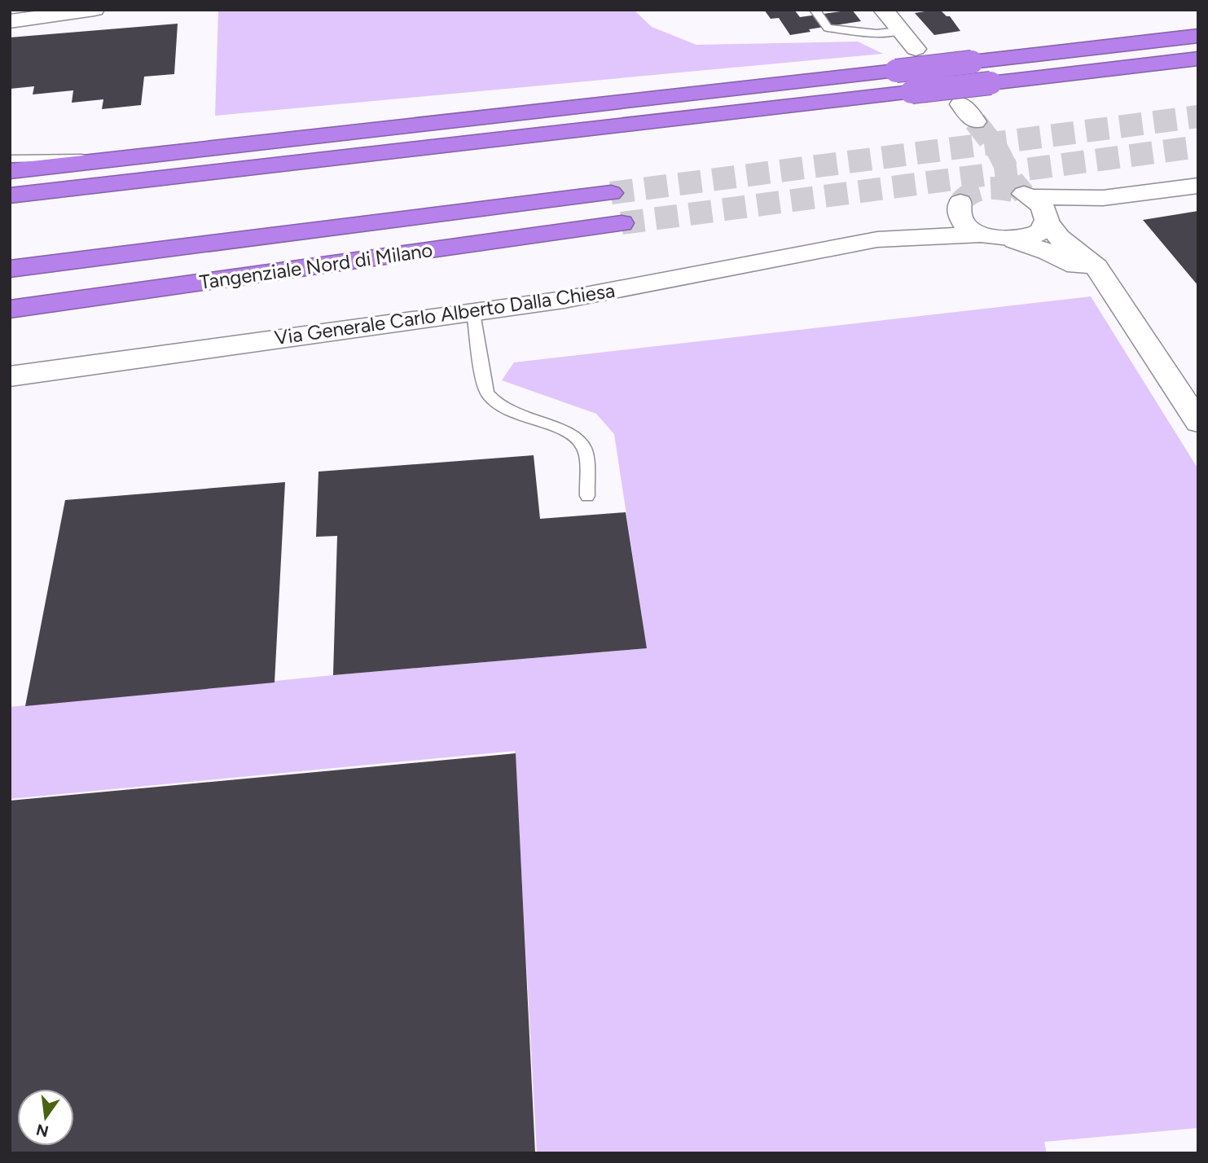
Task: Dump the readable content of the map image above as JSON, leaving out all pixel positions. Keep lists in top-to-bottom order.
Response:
{
  "streets": {
    "highway": ["Tangenziale Nord di Milano"],
    "street": ["Via Generale Carlo Alberto Dalla Chiesa"]
  },
  "north": "bottom"
}
